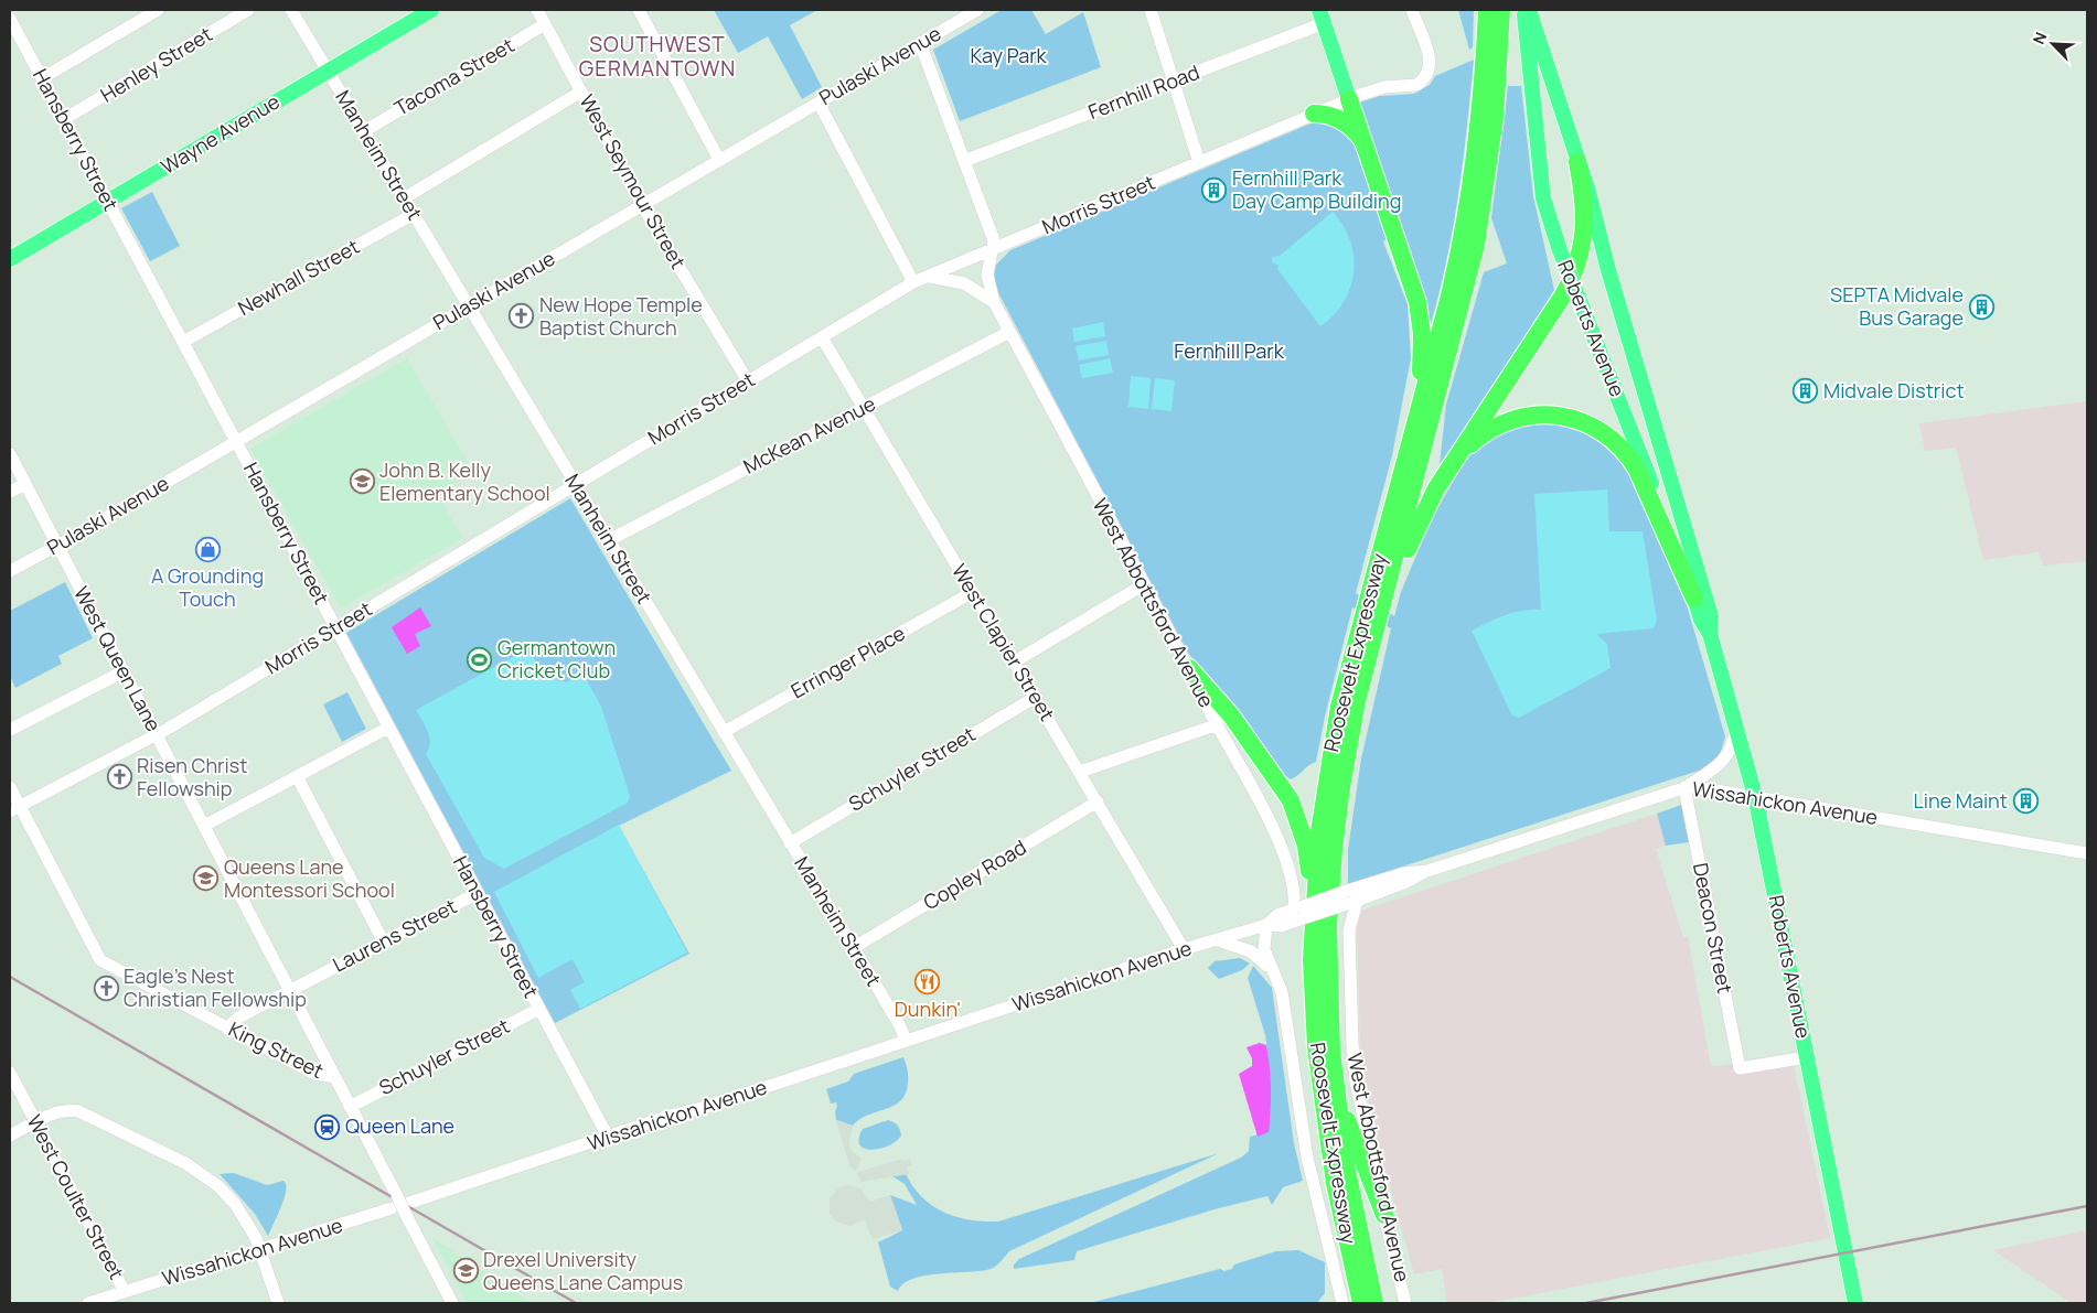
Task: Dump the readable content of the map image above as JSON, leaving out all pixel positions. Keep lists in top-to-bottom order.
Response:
{
  "streets": {
    "highway": ["Roosevelt Expressway"],
    "main road": ["Wayne Avenue", "Roberts Avenue"],
    "street": [
      "Henley Street",
      "Pulaski Avenue",
      "Tacoma Street",
      "Fernhill Road",
      "Hansberry Street",
      "Manheim Street",
      "West Seymour Street",
      "Morris Street",
      "Newhall Street",
      "McKean Avenue",
      "West Abbottsford Avenue",
      "West Clapier Street",
      "West Queen Lane",
      "Erringer Place",
      "Schuyler Street",
      "Wissahickon Avenue",
      "Copley Road",
      "Deacon Street",
      "Laurens Street",
      "King Street",
      "West Coulter Street"
    ]
  },
  "crossings": [
    ["Henley Street", "Hansberry Street"],
    ["Pulaski Avenue", "Hansberry Street"],
    ["Pulaski Avenue", "Manheim Street"],
    ["Pulaski Avenue", "West Seymour Street"],
    ["Pulaski Avenue", "West Abbottsford Avenue"],
    ["Pulaski Avenue", "West Queen Lane"],
    ["Tacoma Street", "Manheim Street"],
    ["Tacoma Street", "West Seymour Street"],
    ["Fernhill Road", "West Abbottsford Avenue"],
    ["Wayne Avenue", "Hansberry Street"],
    ["Wayne Avenue", "Manheim Street"],
    ["Hansberry Street", "Morris Street"],
    ["Hansberry Street", "Newhall Street"],
    ["Hansberry Street", "Schuyler Street"],
    ["Hansberry Street", "Wissahickon Avenue"],
    ["Hansberry Street", "Laurens Street"],
    ["Manheim Street", "Morris Street"],
    ["Manheim Street", "Newhall Street"],
    ["Manheim Street", "McKean Avenue"],
    ["Manheim Street", "Erringer Place"],
    ["Manheim Street", "Schuyler Street"],
    ["Manheim Street", "Wissahickon Avenue"],
    ["Manheim Street", "Copley Road"],
    ["West Seymour Street", "Morris Street"],
    ["Morris Street", "West Abbottsford Avenue"],
    ["Morris Street", "West Clapier Street"],
    ["Morris Street", "West Queen Lane"],
    ["Morris Street", "King Street"],
    ["Roberts Avenue", "Wissahickon Avenue"],
    ["Roberts Avenue", "Deacon Street"],
    ["McKean Avenue", "West Abbottsford Avenue"],
    ["McKean Avenue", "West Clapier Street"],
    ["West Abbottsford Avenue", "Wissahickon Avenue"],
    ["West Clapier Street", "Erringer Place"],
    ["West Clapier Street", "Schuyler Street"],
    ["West Clapier Street", "Wissahickon Avenue"],
    ["West Clapier Street", "Copley Road"],
    ["West Queen Lane", "Schuyler Street"],
    ["West Queen Lane", "Wissahickon Avenue"],
    ["West Queen Lane", "Laurens Street"],
    ["West Queen Lane", "King Street"],
    ["Wissahickon Avenue", "Deacon Street"],
    ["Wissahickon Avenue", "West Coulter Street"],
    ["Laurens Street", "King Street"]
  ],
  "districts": ["SOUTHWEST GERMANTOWN"],
  "parks": ["Kay Park", "Fernhill Park"],
  "places": {
    "building": [
      "Fernhill Park Day Camp Building",
      "SEPTA Midvale Bus Garage",
      "Midvale District",
      "Line Maint"
    ],
    "church": ["New Hope Temple Baptist Church", "Risen Christ Fellowship", "Eagle's Nest Christian Fellowship"],
    "school or university": ["John B. Kelly Elementary School", "Queens Lane Montessori School", "Drexel University Queens Lane Campus"],
    "shop": ["A Grounding Touch"],
    "sports": ["Germantown Cricket Club"],
    "restaurant": ["Dunkin'"],
    "station": ["Queen Lane"]
  },
  "north": "top left"
}
